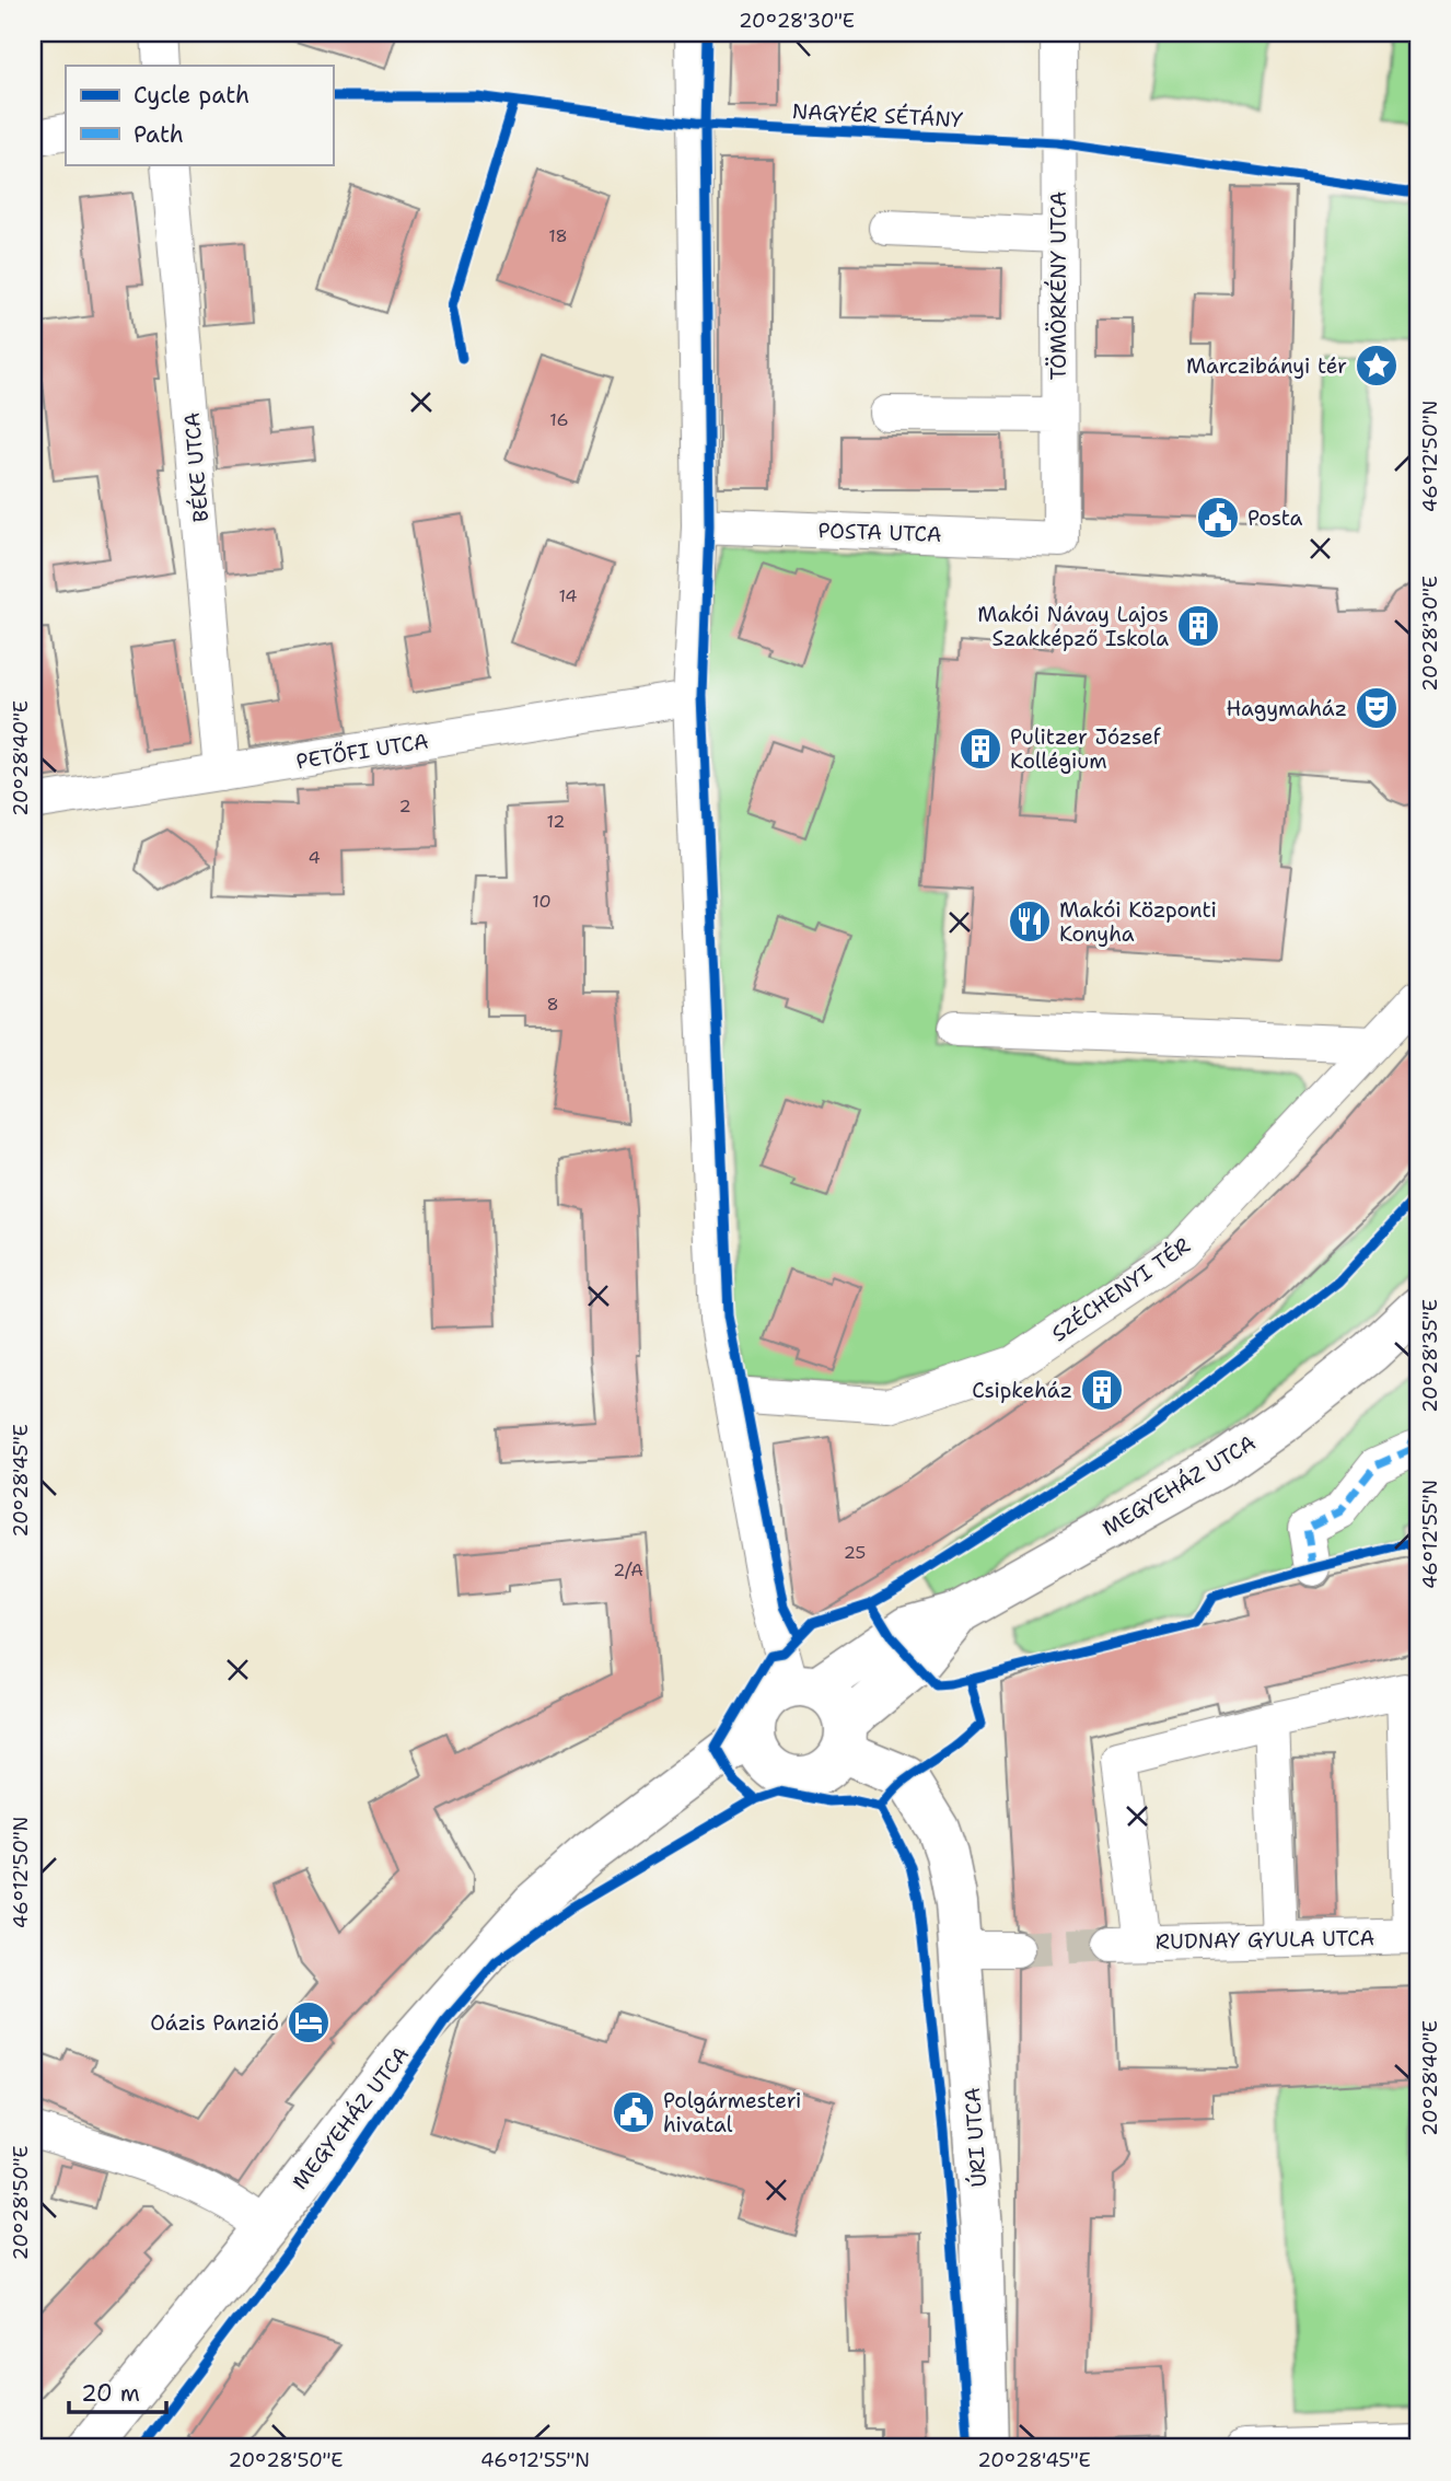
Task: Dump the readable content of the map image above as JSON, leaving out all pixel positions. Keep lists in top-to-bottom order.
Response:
{
  "streets": {
    "main road": ["MEGYEHÁZ UTCA", "ÚRI UTCA"],
    "street": [
      "TÖMÖRKÉNY UTCA",
      "BÉKE UTCA",
      "POSTA UTCA",
      "PETŐFI UTCA",
      "SZÉCHENYI TÉR",
      "RUDNAY GYULA UTCA"
    ],
    "cycle path": ["NAGYÉR SÉTÁNY"]
  },
  "crossings": [
    ["TÖMÖRKÉNY UTCA", "POSTA UTCA"],
    ["BÉKE UTCA", "PETŐFI UTCA"]
  ],
  "places": {
    "place": ["Marczibányi tér"],
    "public building": ["Posta", "Polgármesteri hivatal"],
    "building": ["Makói Návay Lajos Szakképző Iskola", "Pulitzer József Kollégium", "Csipkeház"],
    "theatre": ["Hagymaház"],
    "restaurant": ["Makói Központi Konyha"],
    "hotel": ["Oázis Panzió"]
  },
  "house_numbers": [
    "18",
    "16",
    "14",
    "2",
    "12",
    "4",
    "10",
    "8",
    "25",
    "2/A"
  ],
  "legend": ["Cycle path", "Path"],
  "scale_bar": "20 m",
  "coordinates": [
    "20°28'30\"E",
    "46°12'50\"N",
    "20°28'40\"E",
    "20°28'35\"E",
    "20°28'45\"E",
    "46°12'55\"N",
    "20°28'50\"E"
  ]
}
